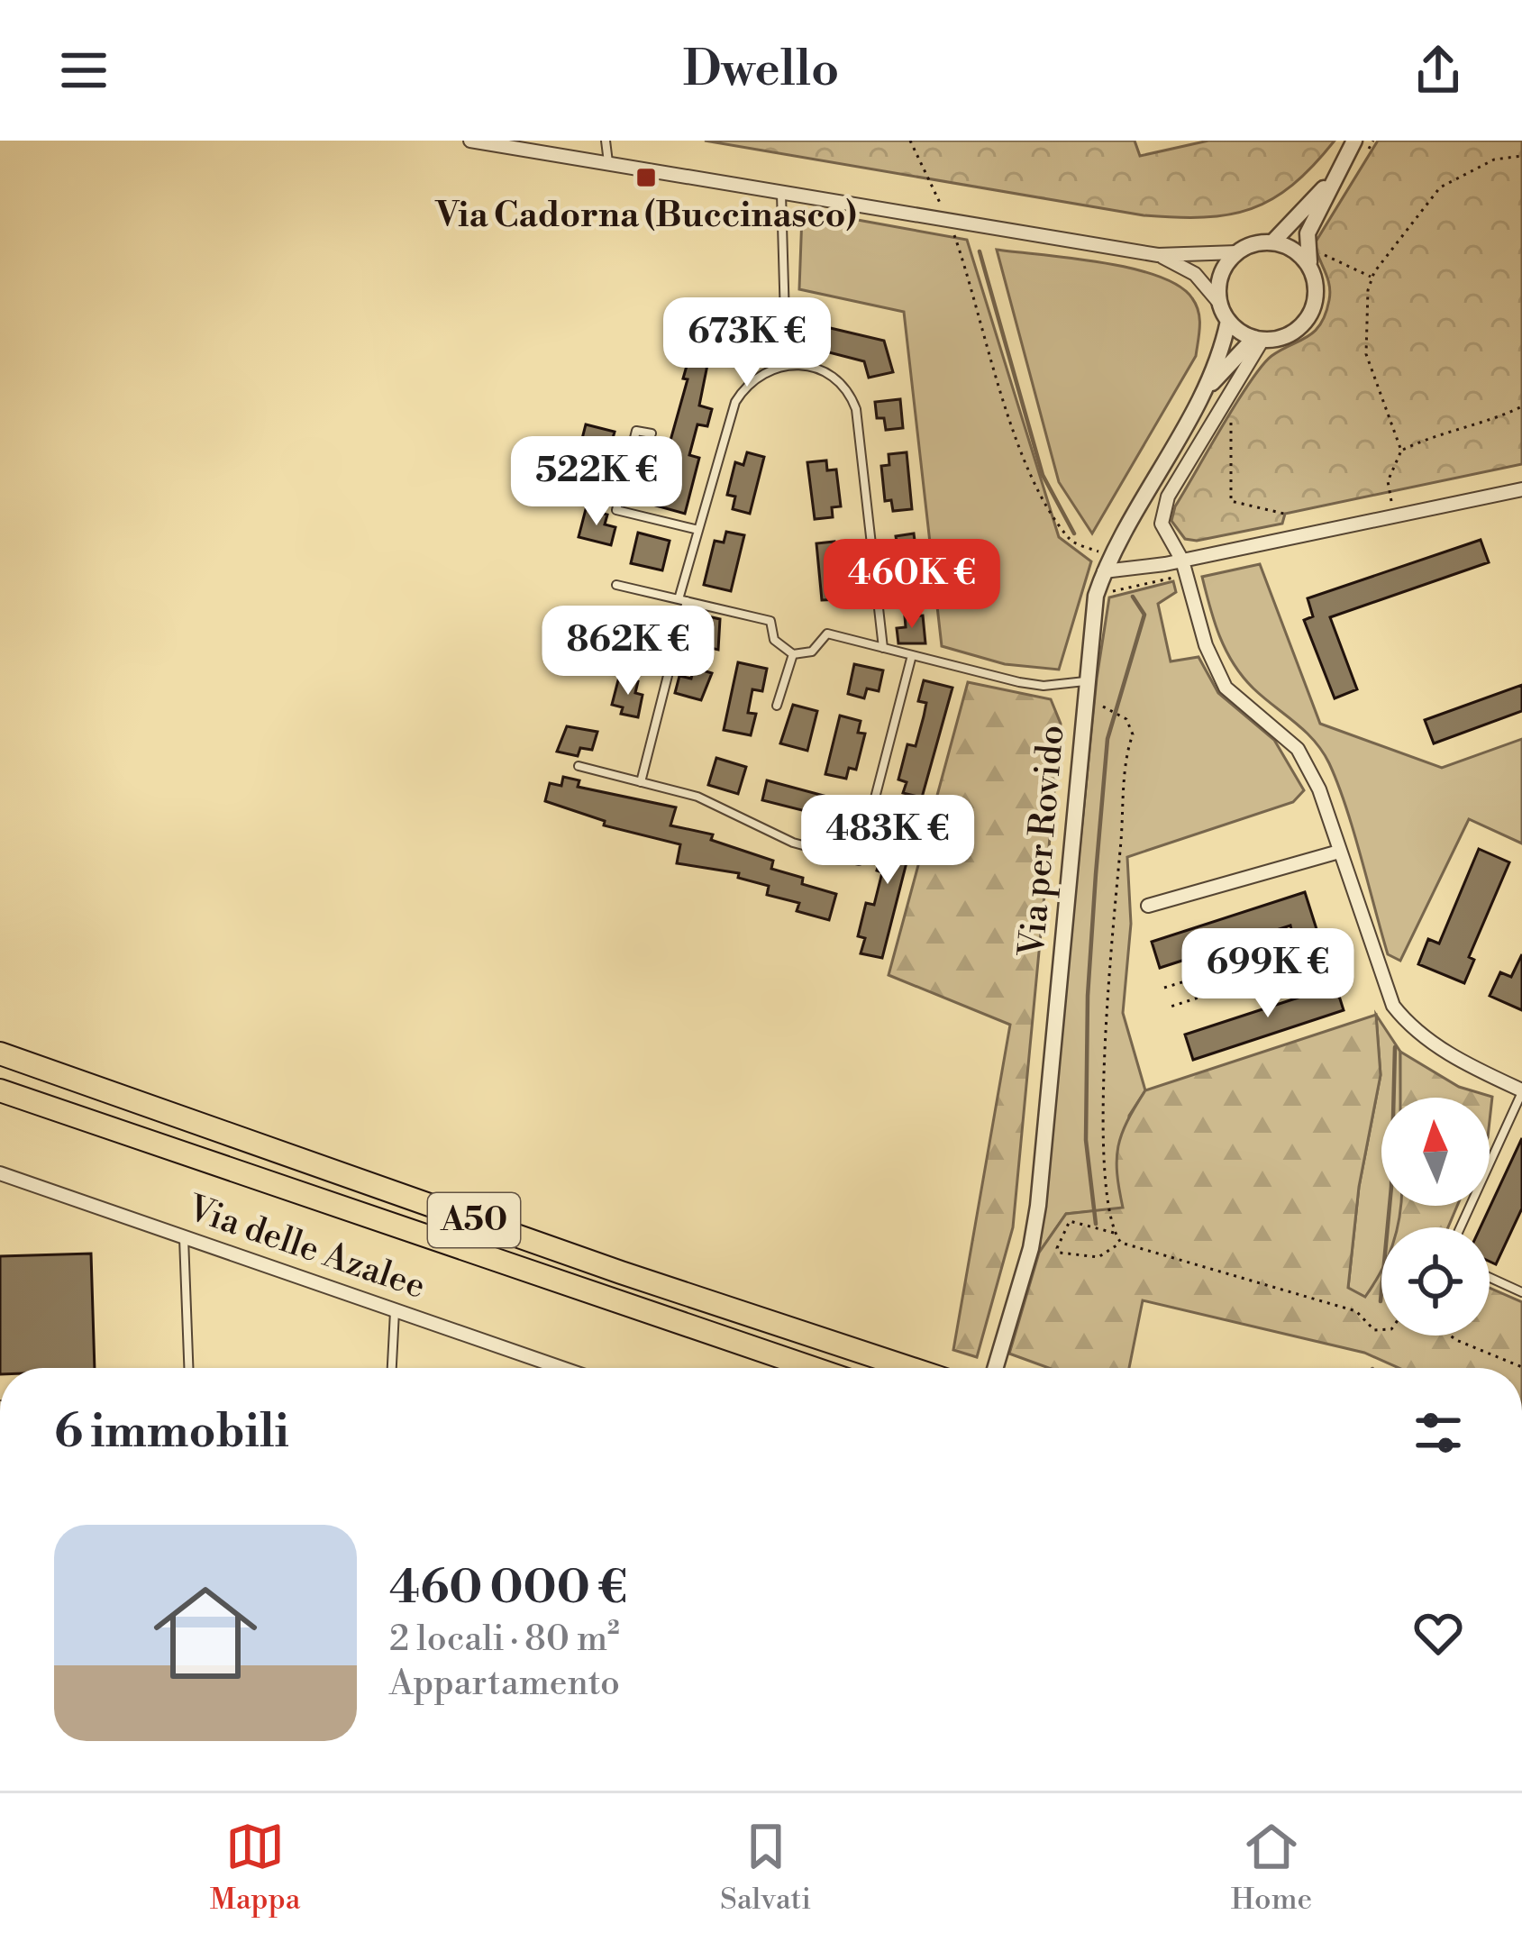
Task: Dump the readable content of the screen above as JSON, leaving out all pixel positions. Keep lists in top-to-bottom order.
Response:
{
  "streets": {
    "highway": ["A50"],
    "street": ["Via per Rovido", "Via delle Azalee"]
  },
  "places": {
    "transit": ["Via Cadorna (Buccinasco)"]
  },
  "north": "top",
  "page": {
    "header": "Dwello",
    "price": [
      "673K €",
      "522K €",
      "460K €",
      "862K €",
      "483K €",
      "699K €"
    ],
    "heading": "6 immobili",
    "list": [
      {
        "name": "460 000 €",
        "note": "2 locali · 80 m² · Appartamento"
      }
    ],
    "tabs": ["Mappa", "Salvati", "Home"]
  }
}
